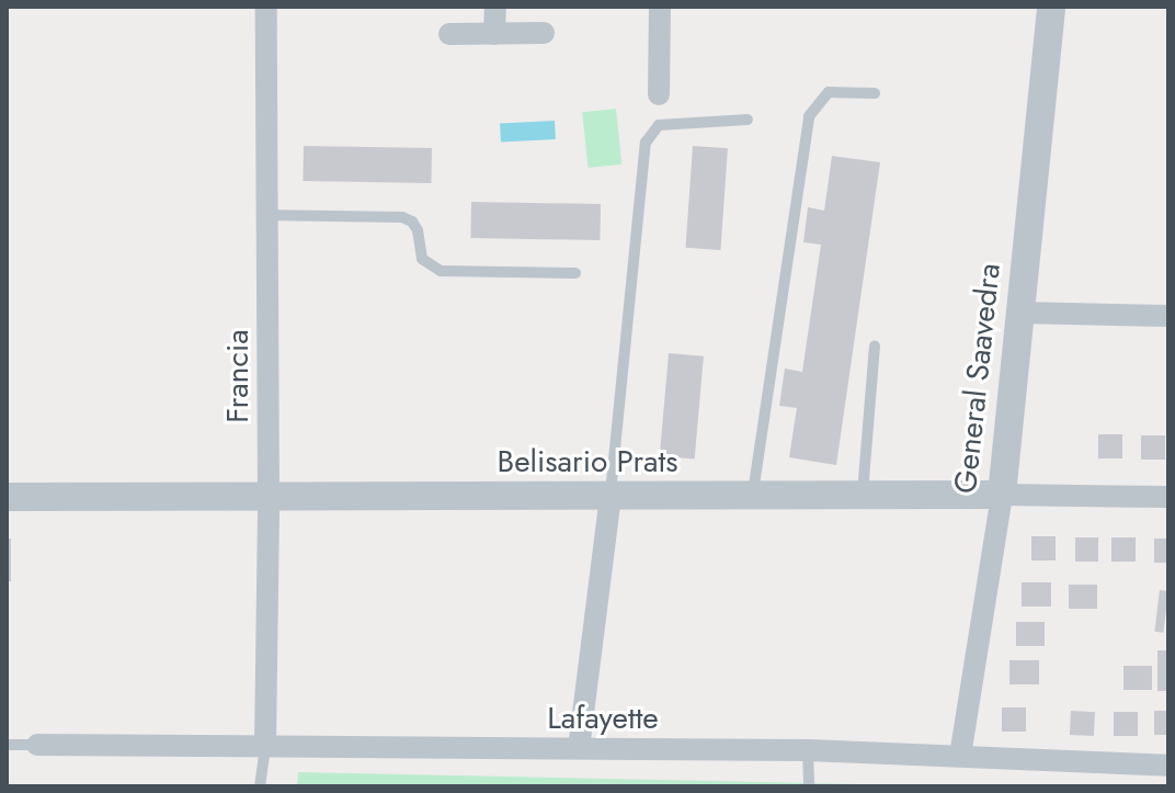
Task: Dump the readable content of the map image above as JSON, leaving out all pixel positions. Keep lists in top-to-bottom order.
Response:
{
  "streets": {
    "street": [
      "Francia",
      "General Saavedra",
      "Belisario Prats",
      "Lafayette"
    ]
  },
  "crossings": [
    ["Francia", "Belisario Prats"],
    ["Francia", "Lafayette"],
    ["General Saavedra", "Belisario Prats"],
    ["General Saavedra", "Lafayette"]
  ]
}
